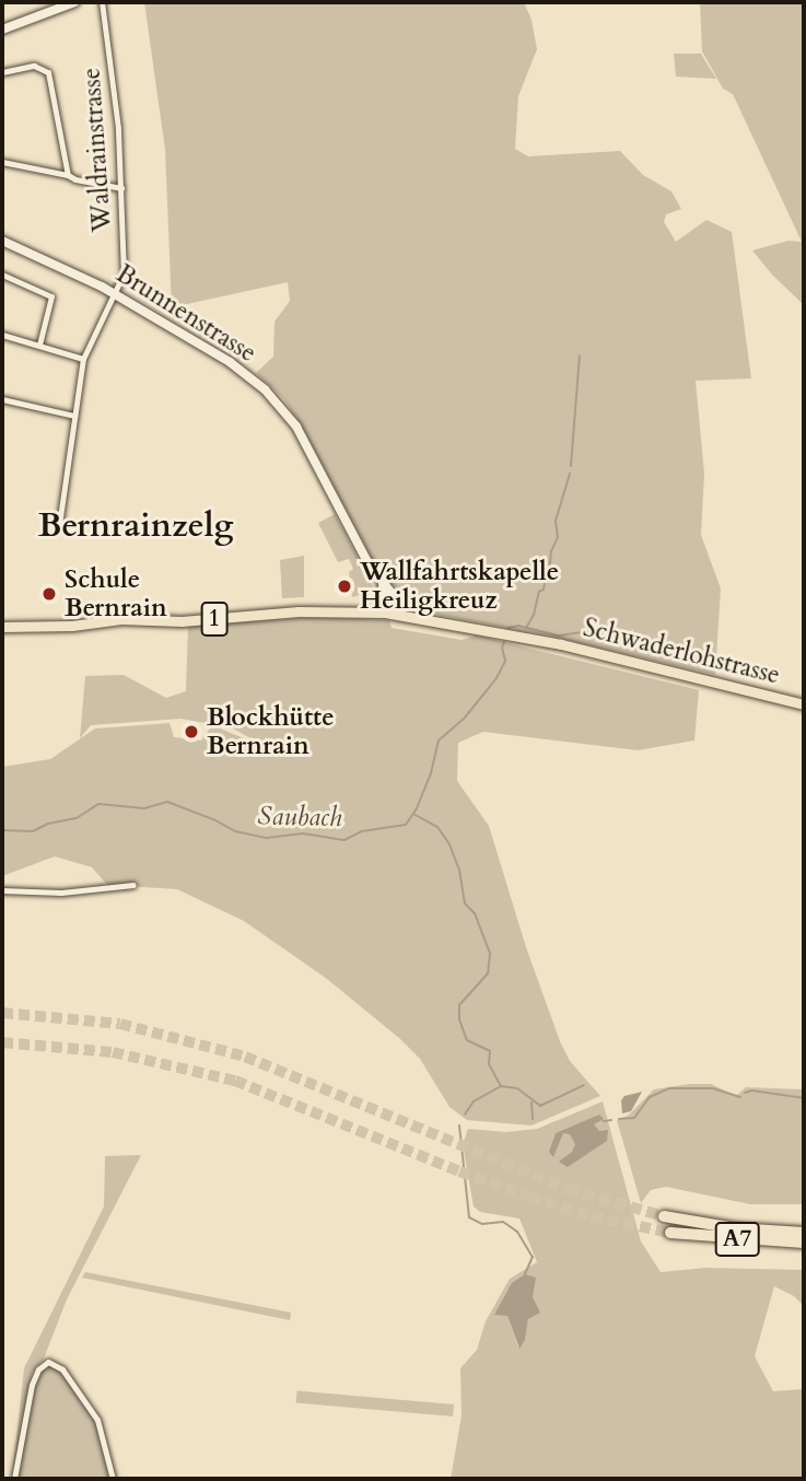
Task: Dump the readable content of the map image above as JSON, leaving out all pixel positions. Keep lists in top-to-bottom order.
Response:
{
  "streets": {
    "highway": ["A7"],
    "main road": ["Brunnenstrasse", "1", "Schwaderlohstrasse"],
    "street": ["Waldrainstrasse"]
  },
  "crossings": [
    ["Waldrainstrasse", "Brunnenstrasse"],
    ["Brunnenstrasse", "1"],
    ["Brunnenstrasse", "Schwaderlohstrasse"],
    ["1", "Schwaderlohstrasse"]
  ],
  "districts": ["Bernrainzelg"],
  "water": ["Saubach"],
  "places": ["Wallfahrtskapelle Heiligkreuz", "Schule Bernrain", "Blockhütte Bernrain"]
}
